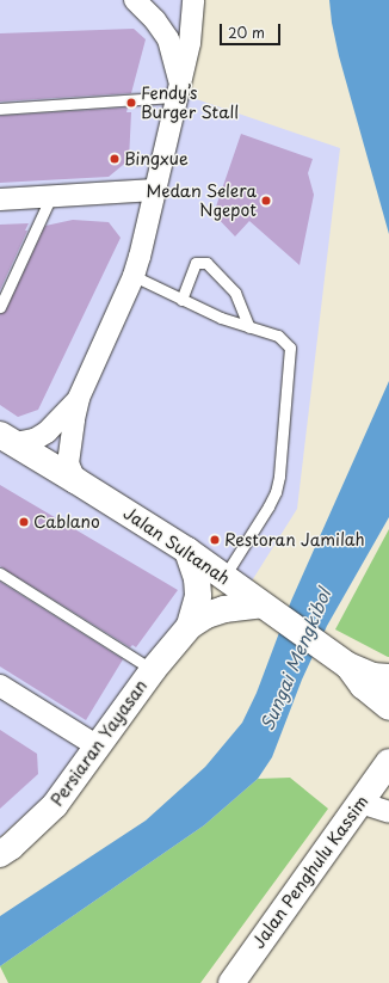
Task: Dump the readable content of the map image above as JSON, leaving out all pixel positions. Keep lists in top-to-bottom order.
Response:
{
  "streets": {
    "street": ["Jalan Sultanah", "Persiaran Yayasan", "Jalan Penghulu Kassim"]
  },
  "crossings": [
    ["Jalan Sultanah", "Persiaran Yayasan"]
  ],
  "water": ["Sungai Mengkibol"],
  "places": [
    "Fendy’s Burger Stall",
    "Bingxue",
    "Medan Selera Ngepot",
    "Cablano",
    "Restoran Jamilah"
  ],
  "scale_bar": "20 m"
}
